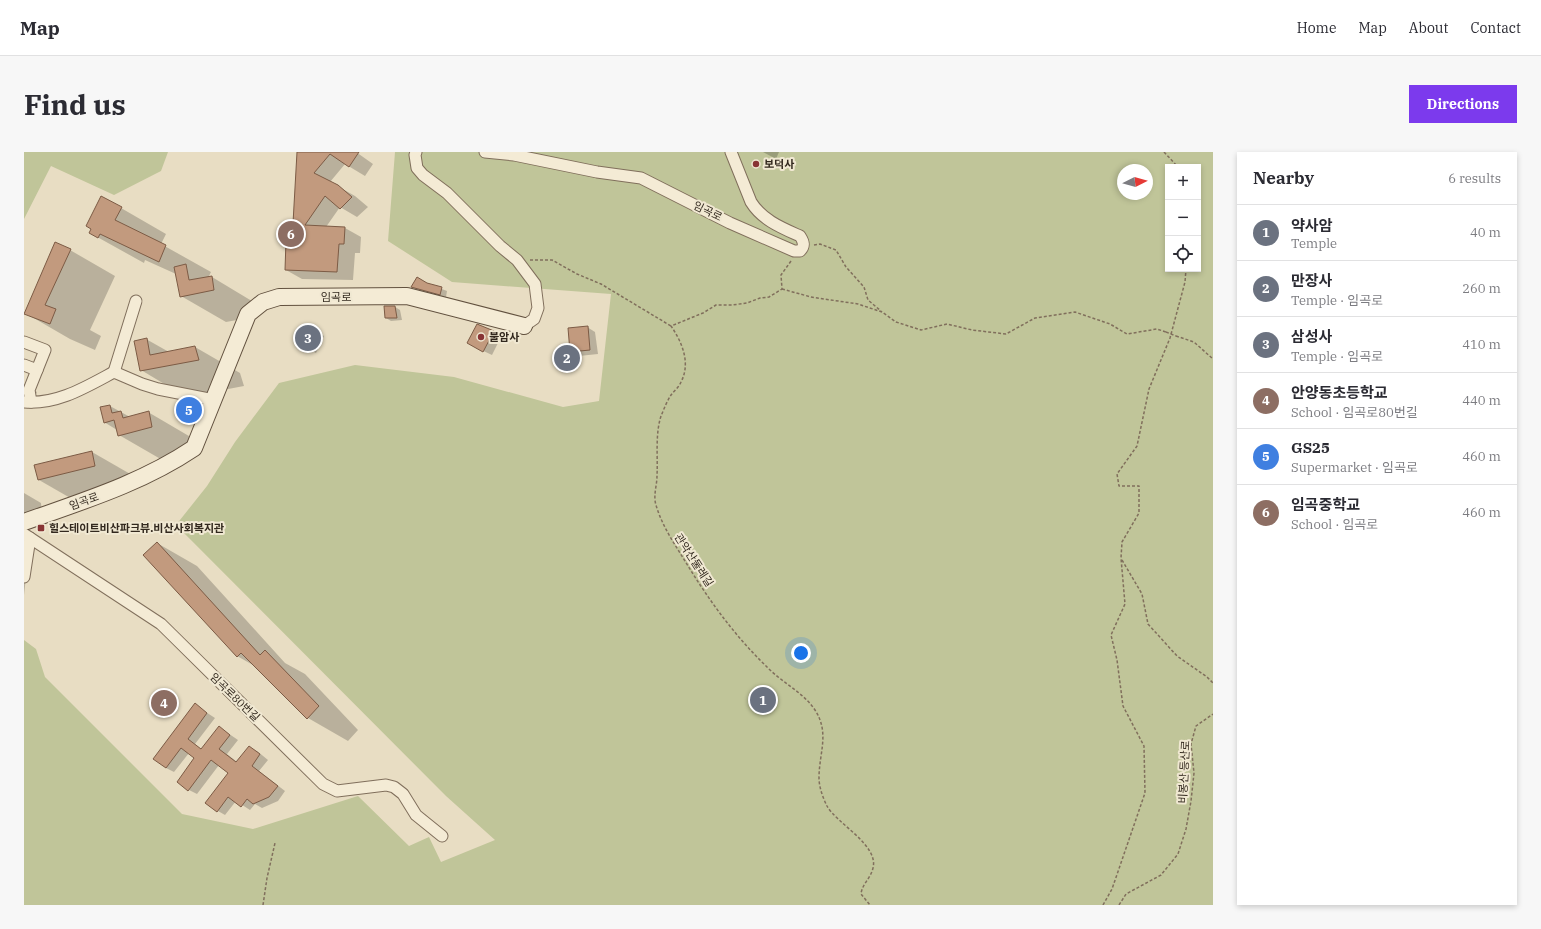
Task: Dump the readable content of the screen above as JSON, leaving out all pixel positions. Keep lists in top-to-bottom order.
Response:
{
  "streets": {
    "street": ["임곡로", "임곡로80번길"],
    "path": ["관악산둘레길", "비봉산 등산로"]
  },
  "places": {
    "other": ["보덕사", "불암사"],
    "transit": ["힐스테이트비산파크뷰.비산사회복지관"]
  },
  "north": "right",
  "page": {
    "header": "Map",
    "nav": [
      "Home",
      "Map",
      "About",
      "Contact"
    ],
    "buttons": "Directions",
    "title": "Find us",
    "heading": ["Nearby", "6 results"],
    "map_buttons": ["+", "−"],
    "list": [
      {
        "mark": "1",
        "name": "약사암",
        "note": "Temple",
        "value": "40 m"
      },
      {
        "mark": "2",
        "name": "만장사",
        "note": "Temple · 임곡로",
        "value": "260 m"
      },
      {
        "mark": "3",
        "name": "삼성사",
        "note": "Temple · 임곡로",
        "value": "410 m"
      },
      {
        "mark": "4",
        "name": "안양동초등학교",
        "note": "School · 임곡로80번길",
        "value": "440 m"
      },
      {
        "mark": "5",
        "name": "GS25",
        "note": "Supermarket · 임곡로",
        "value": "460 m"
      },
      {
        "mark": "6",
        "name": "임곡중학교",
        "note": "School · 임곡로",
        "value": "460 m"
      }
    ],
    "pins": [
      "6",
      "3",
      "2",
      "5",
      "1",
      "4"
    ]
  }
}
